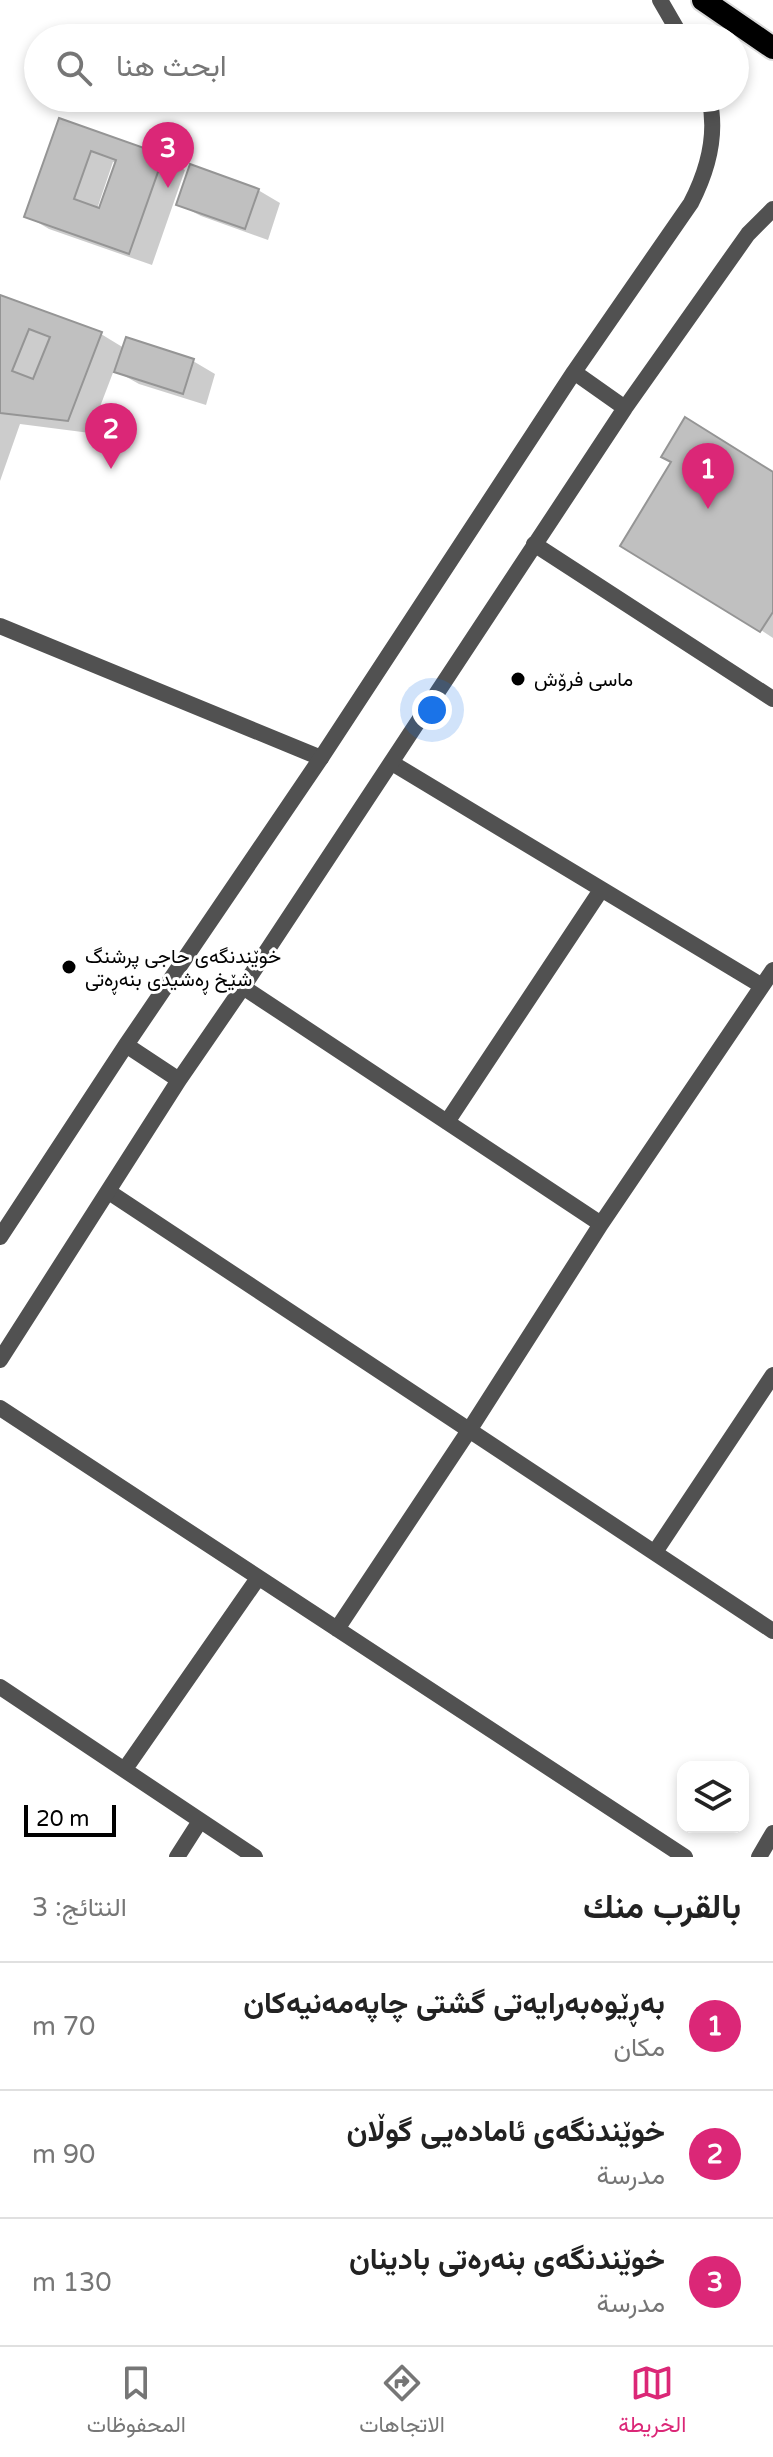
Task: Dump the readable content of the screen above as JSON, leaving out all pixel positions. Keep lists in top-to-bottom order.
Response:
{
  "places": ["ماسی فرۆش", "خوێندنگەی حاجی پرشنگ شێخ ڕەشیدی بنەڕەتی"],
  "scale_bar": "20 m",
  "page": {
    "search": "ابحث هنا",
    "pins": ["3", "2", "1"],
    "scale": "20 m",
    "heading": ["بالقرب منك", "النتائج: 3"],
    "list": [
      {
        "mark": "1",
        "name": "بەڕێوەبەرایەتی گشتی چاپەمەنیەکان",
        "note": "مكان",
        "value": "70 m"
      },
      {
        "mark": "2",
        "name": "خوێندنگەی ئامادەیی گوڵان",
        "note": "مدرسة",
        "value": "90 m"
      },
      {
        "mark": "3",
        "name": "خوێندنگەی بنەرەتی بادینان",
        "note": "مدرسة",
        "value": "130 m"
      }
    ],
    "nav": ["الخريطة", "الاتجاهات", "المحفوظات"]
  }
}
